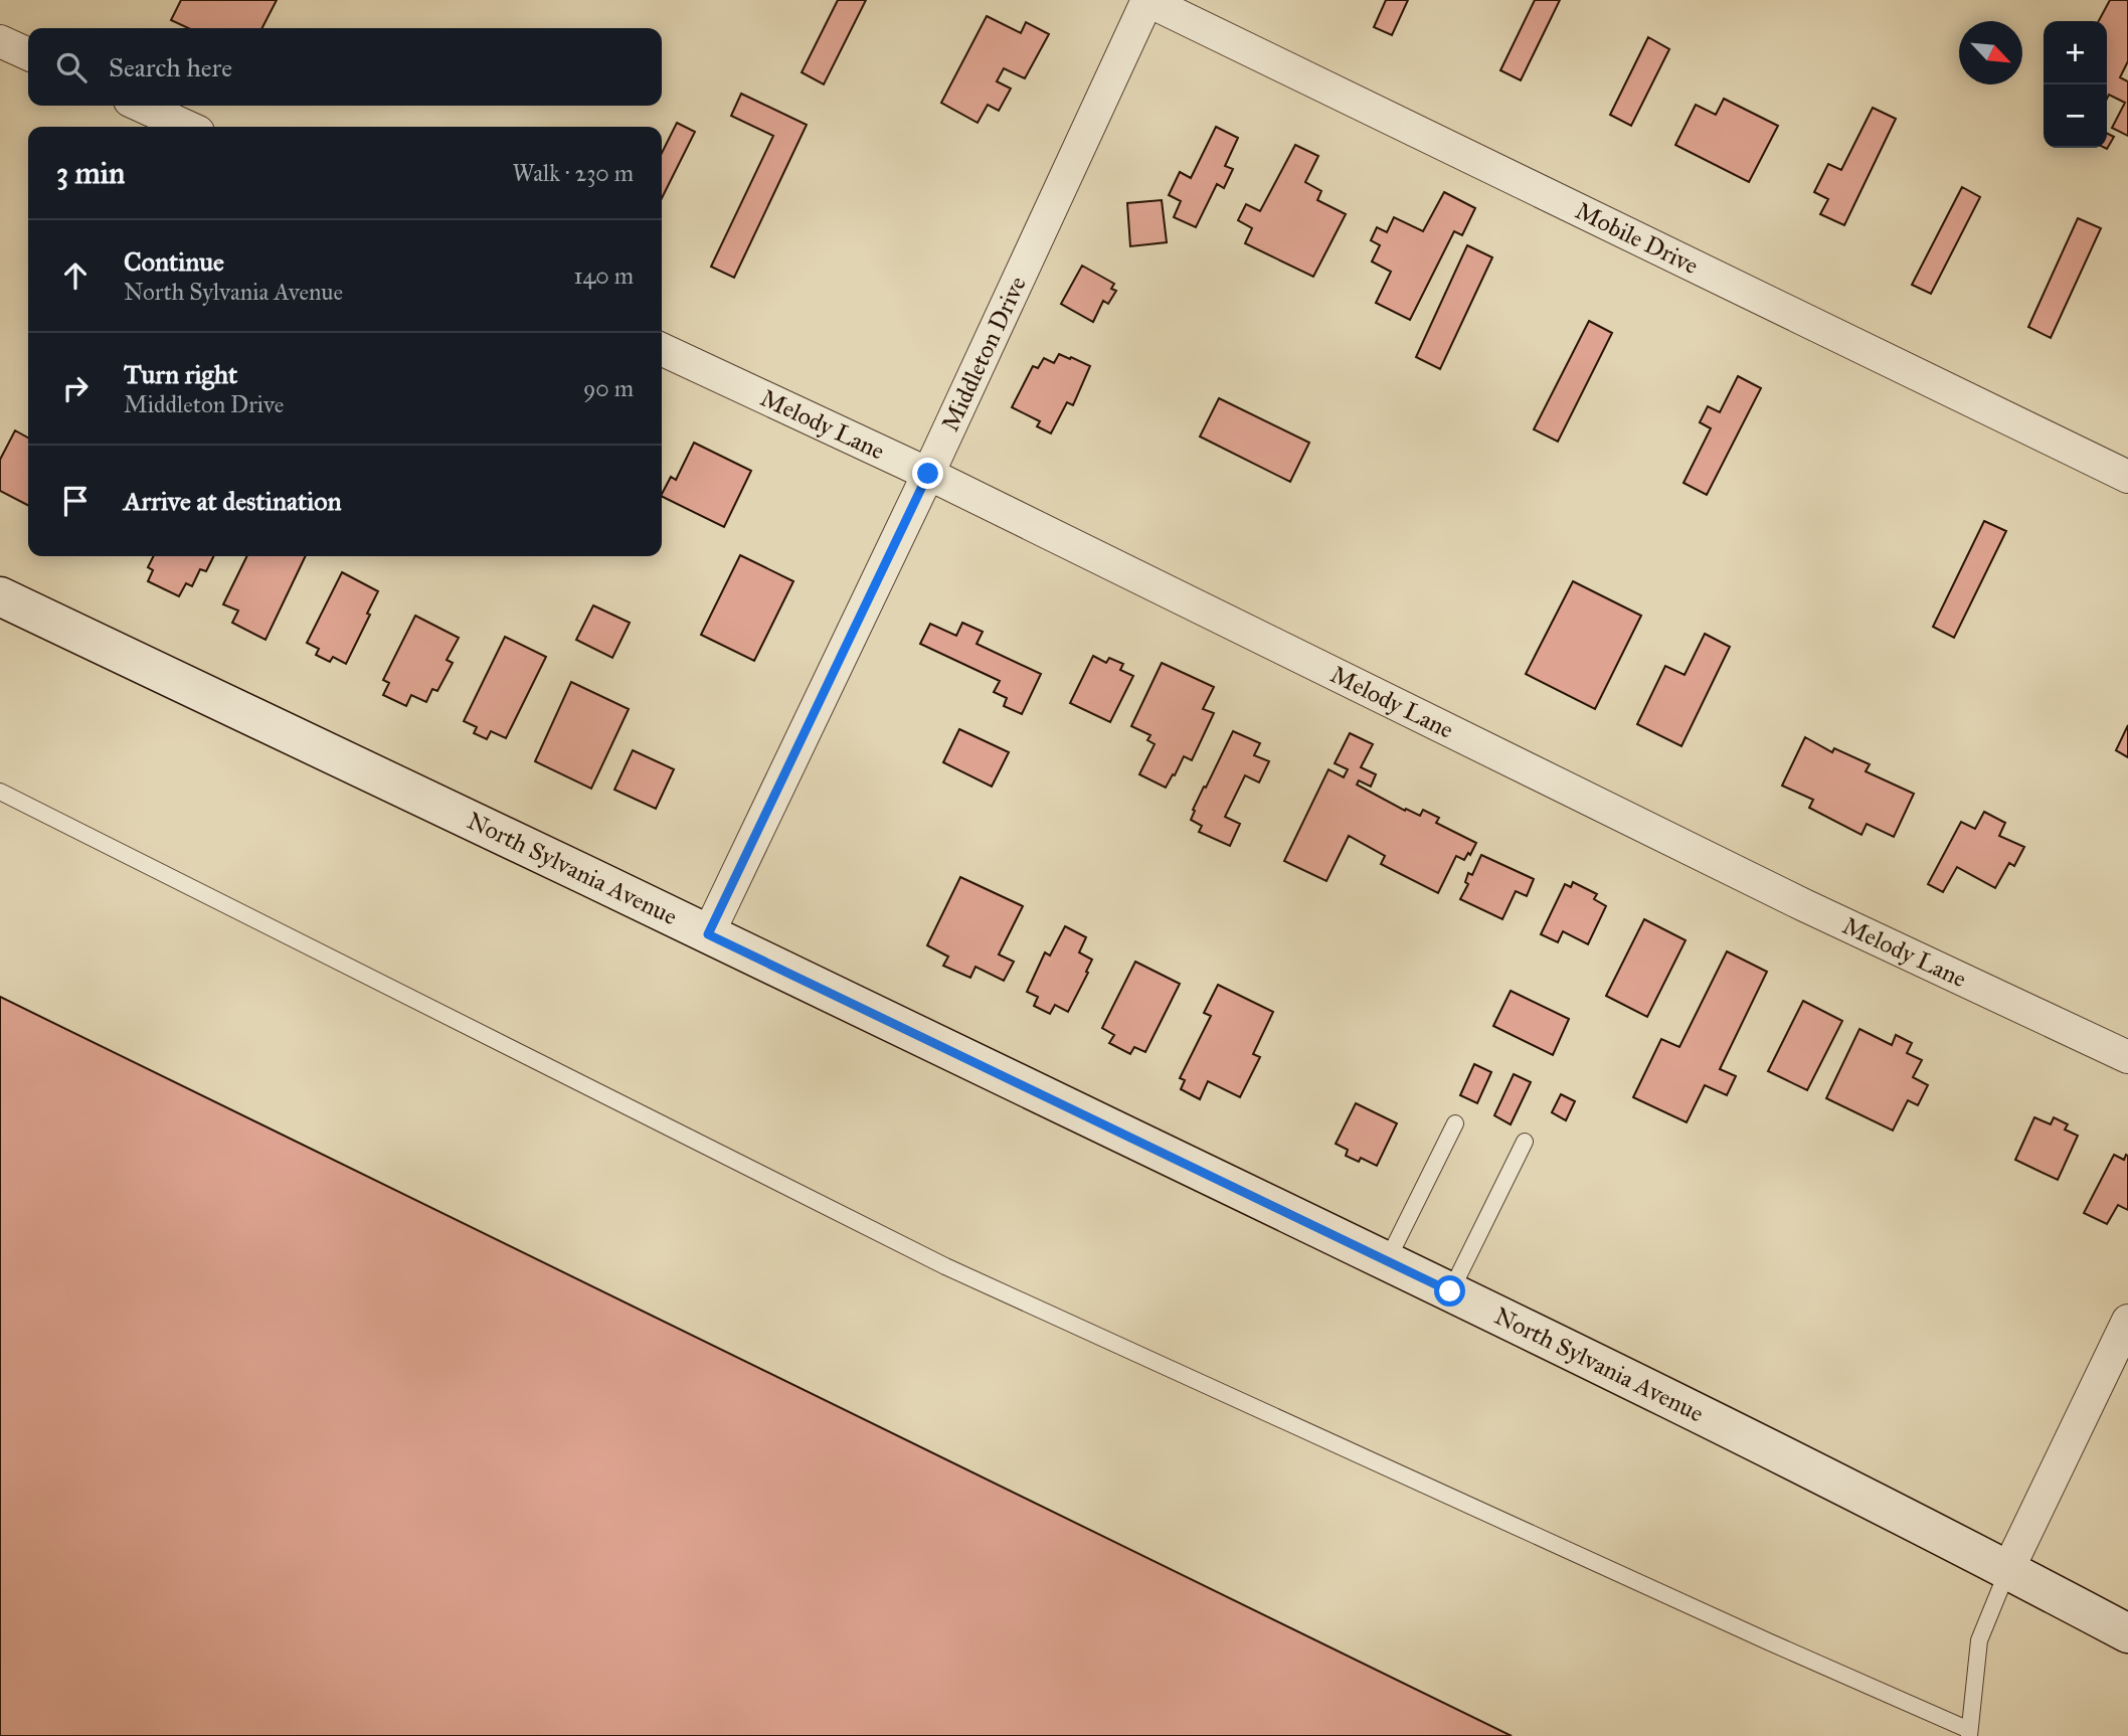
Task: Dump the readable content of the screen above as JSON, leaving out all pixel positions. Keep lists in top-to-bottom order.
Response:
{
  "streets": {
    "street": [
      "Mobile Drive",
      "Middleton Drive",
      "Melody Lane",
      "North Sylvania Avenue"
    ]
  },
  "crossings": [
    ["Mobile Drive", "Middleton Drive"],
    ["Middleton Drive", "Melody Lane"],
    ["Middleton Drive", "North Sylvania Avenue"]
  ],
  "north": "bottom right",
  "page": {
    "map_buttons": ["+", "−"],
    "search": "Search here",
    "heading": ["3 min", "Walk · 230 m"],
    "list": [
      ["Continue", "North Sylvania Avenue", "140 m"],
      ["Turn right", "Middleton Drive", "90 m"],
      "Arrive at destination"
    ]
  }
}
